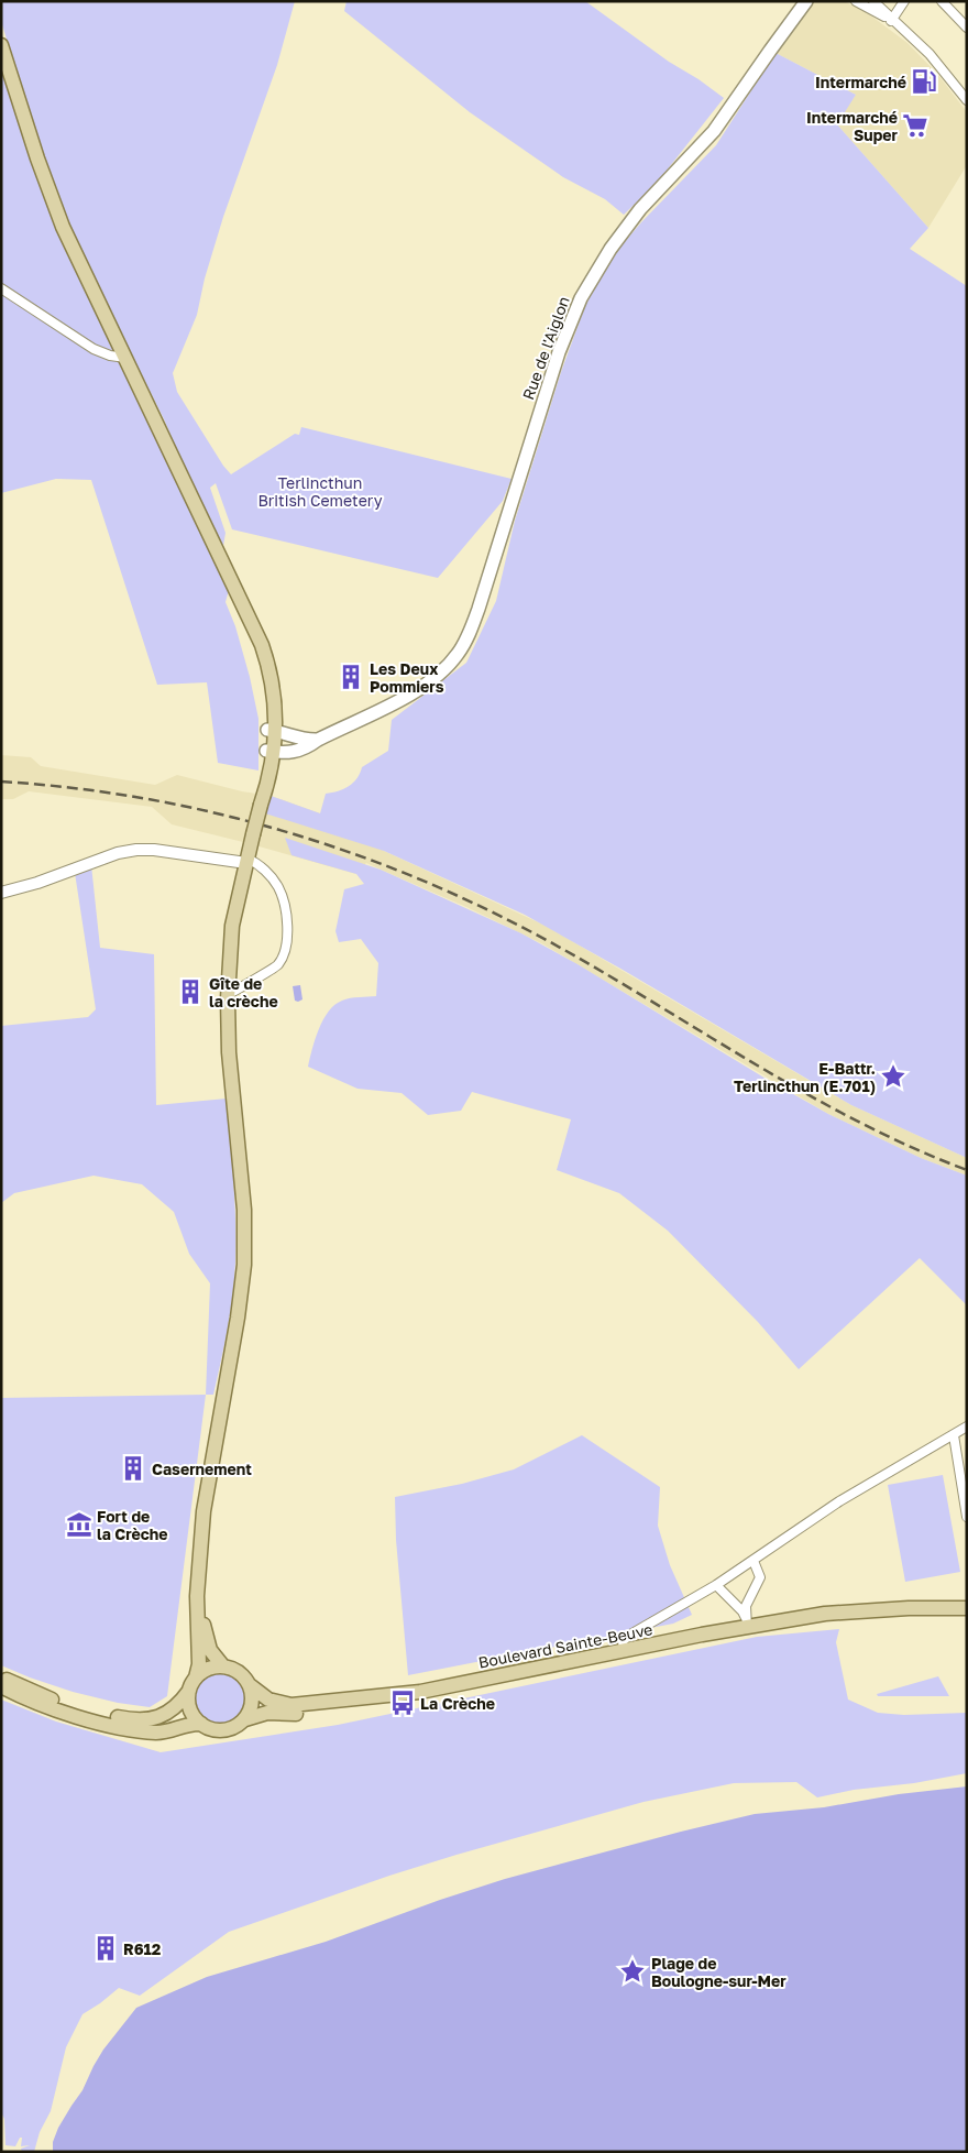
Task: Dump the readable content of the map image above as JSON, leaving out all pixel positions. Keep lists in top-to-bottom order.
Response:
{
  "streets": {
    "main road": ["Rue de l'Aiglon", "Boulevard Sainte-Beuve"]
  },
  "parks": ["Terlincthun British Cemetery"],
  "places": {
    "fuel station": ["Intermarché"],
    "supermarket": ["Intermarché Super"],
    "building": [
      "Les Deux Pommiers",
      "Gîte de la crèche",
      "Casernement",
      "R612"
    ],
    "place": ["E-Battr. Terlincthun (E.701)", "Plage de Boulogne-sur-Mer"],
    "museum": ["Fort de la Crèche"],
    "bus stop": ["La Crèche"]
  }
}
